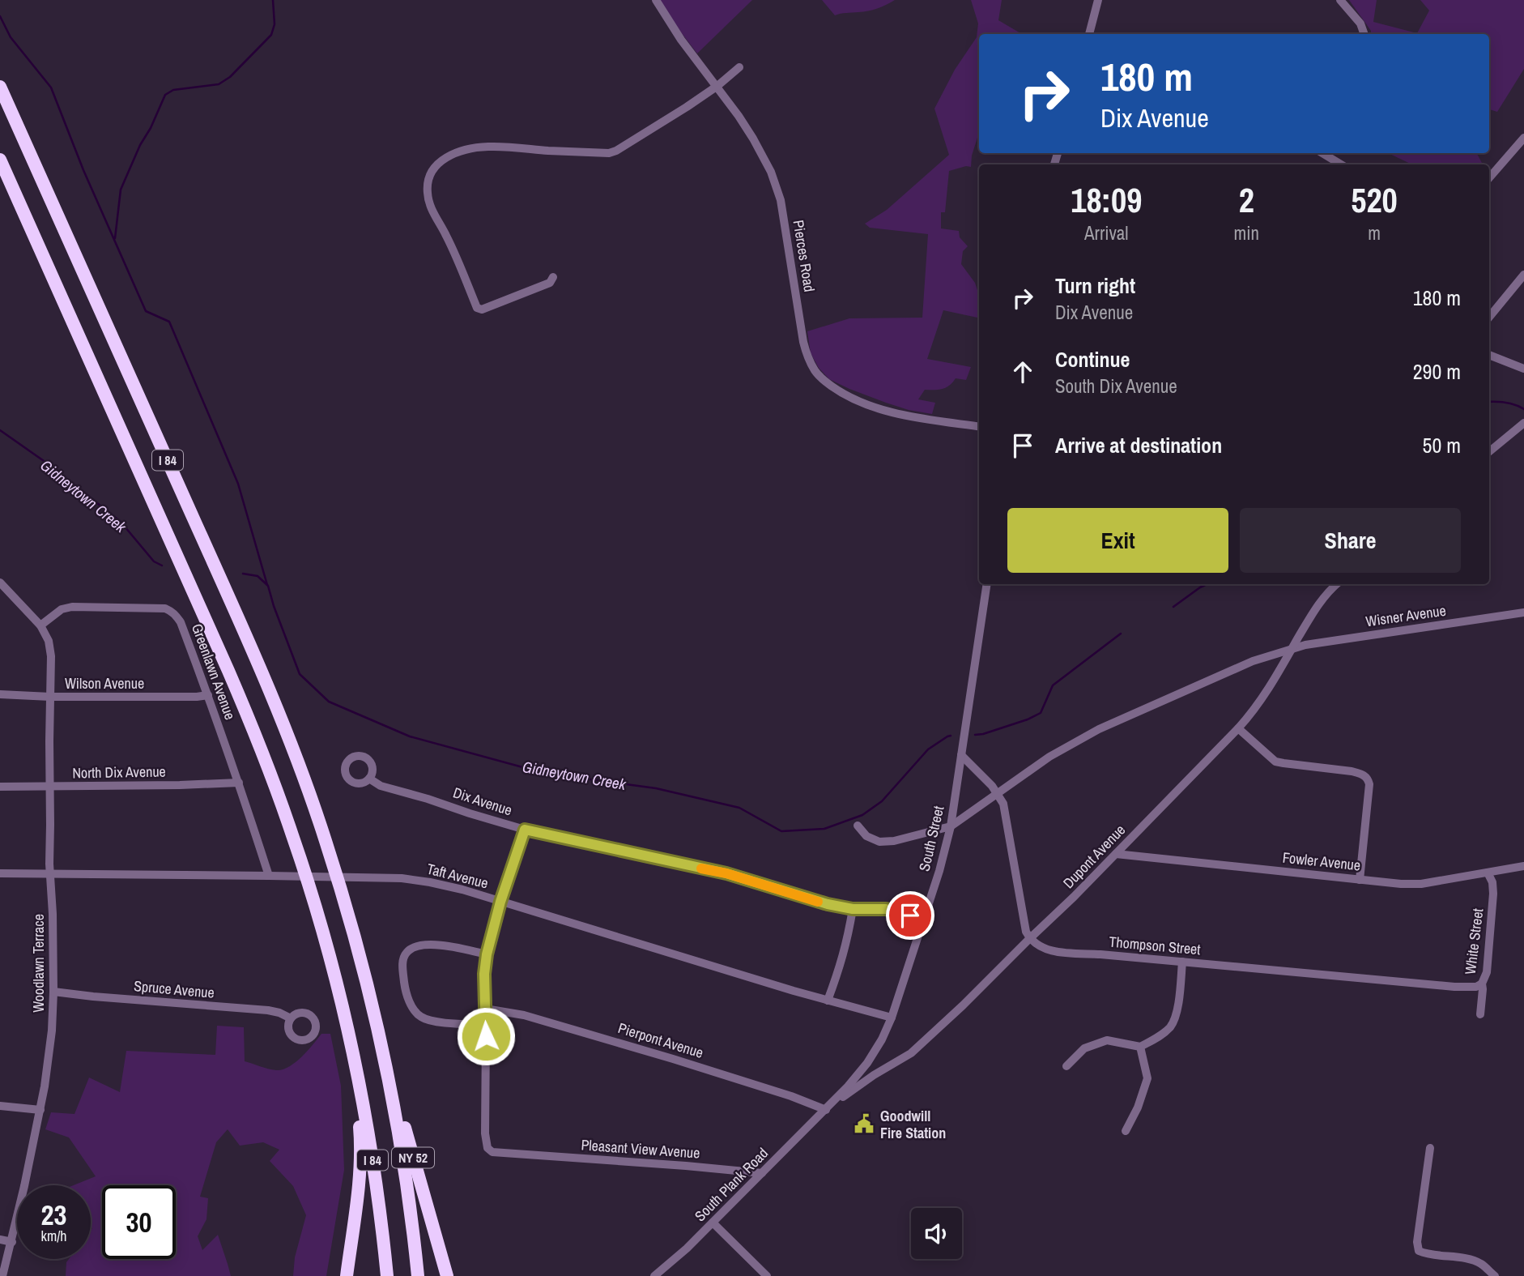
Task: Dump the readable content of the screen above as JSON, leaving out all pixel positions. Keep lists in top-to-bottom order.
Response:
{
  "streets": {
    "highway": ["I 84", "NY 52"],
    "street": [
      "Pierces Road",
      "Wisner Avenue",
      "Greenlawn Avenue",
      "Wilson Avenue",
      "North Dix Avenue",
      "Dix Avenue",
      "South Street",
      "Dupont Avenue",
      "Fowler Avenue",
      "Taft Avenue",
      "White Street",
      "Thompson Street",
      "Woodlawn Terrace",
      "Spruce Avenue",
      "Pierpont Avenue",
      "Pleasant View Avenue",
      "South Plank Road"
    ]
  },
  "crossings": [
    ["I 84", "NY 52"],
    ["Wisner Avenue", "South Street"],
    ["Wisner Avenue", "Dupont Avenue"],
    ["Greenlawn Avenue", "Wilson Avenue"],
    ["Greenlawn Avenue", "North Dix Avenue"],
    ["Greenlawn Avenue", "Taft Avenue"],
    ["Greenlawn Avenue", "Woodlawn Terrace"],
    ["Wilson Avenue", "Woodlawn Terrace"],
    ["North Dix Avenue", "Woodlawn Terrace"],
    ["Dix Avenue", "South Street"],
    ["South Street", "Dupont Avenue"],
    ["South Street", "Taft Avenue"],
    ["South Street", "Pierpont Avenue"],
    ["South Street", "South Plank Road"],
    ["Dupont Avenue", "Fowler Avenue"],
    ["Dupont Avenue", "Thompson Street"],
    ["Dupont Avenue", "Pierpont Avenue"],
    ["Dupont Avenue", "South Plank Road"],
    ["Fowler Avenue", "White Street"],
    ["Taft Avenue", "Woodlawn Terrace"],
    ["White Street", "Thompson Street"],
    ["Woodlawn Terrace", "Spruce Avenue"],
    ["Pierpont Avenue", "South Plank Road"],
    ["Pleasant View Avenue", "South Plank Road"]
  ],
  "water": ["Gidneytown Creek"],
  "places": {
    "public building": ["Goodwill Fire Station"]
  },
  "page": {
    "turn": ["180 m", "Dix Avenue"],
    "eta": [
      "18:09",
      "Arrival",
      "2",
      "min",
      "520",
      "m"
    ],
    "list": [
      {
        "name": "Turn right",
        "note": "Dix Avenue",
        "value": "180 m"
      },
      {
        "name": "Continue",
        "note": "South Dix Avenue",
        "value": "290 m"
      },
      {
        "name": "Arrive at destination",
        "value": "50 m"
      }
    ],
    "buttons": ["Exit", "Share"],
    "speed": "23 km/h",
    "limit": "30"
  }
}
